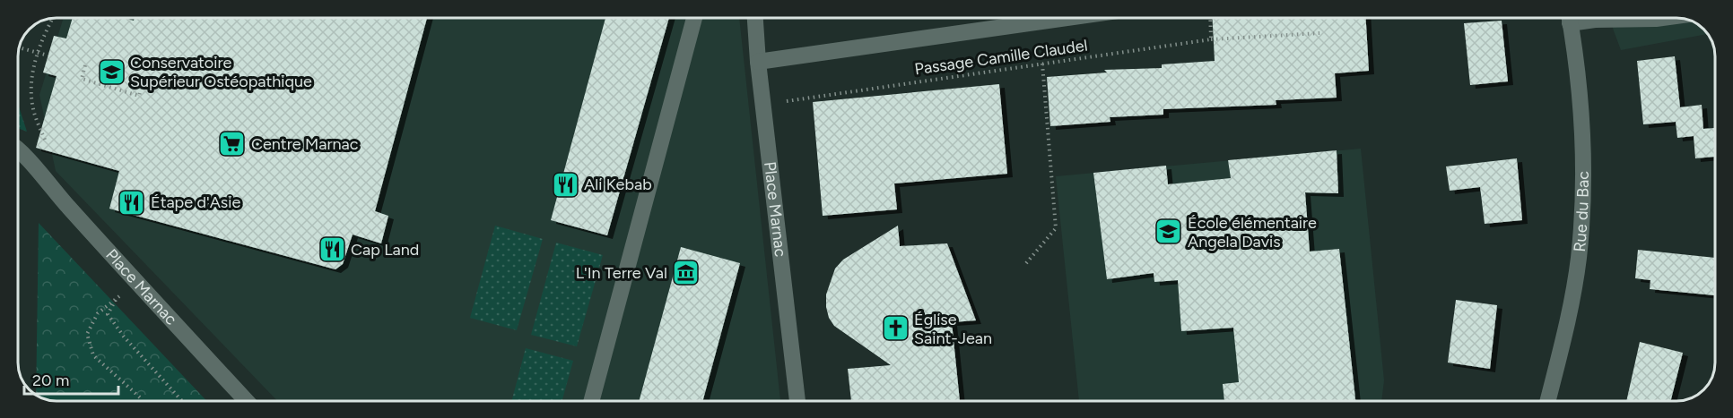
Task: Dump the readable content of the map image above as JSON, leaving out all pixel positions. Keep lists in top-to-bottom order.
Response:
{
  "streets": {
    "street": ["Place Marnac", "Rue du Bac"],
    "path": ["Passage Camille Claudel"]
  },
  "crossings": [
    ["Passage Camille Claudel", "Place Marnac"]
  ],
  "places": {
    "school or university": ["Conservatoire Supérieur Ostéopathique", "École élémentaire Angela Davis"],
    "supermarket": ["Centre Marnac"],
    "restaurant": ["Ali Kebab", "Étape d'Asie", "Cap Land"],
    "museum": ["L'In Terre Val"],
    "church": ["Église Saint-Jean"]
  },
  "scale_bar": "20 m"
}
